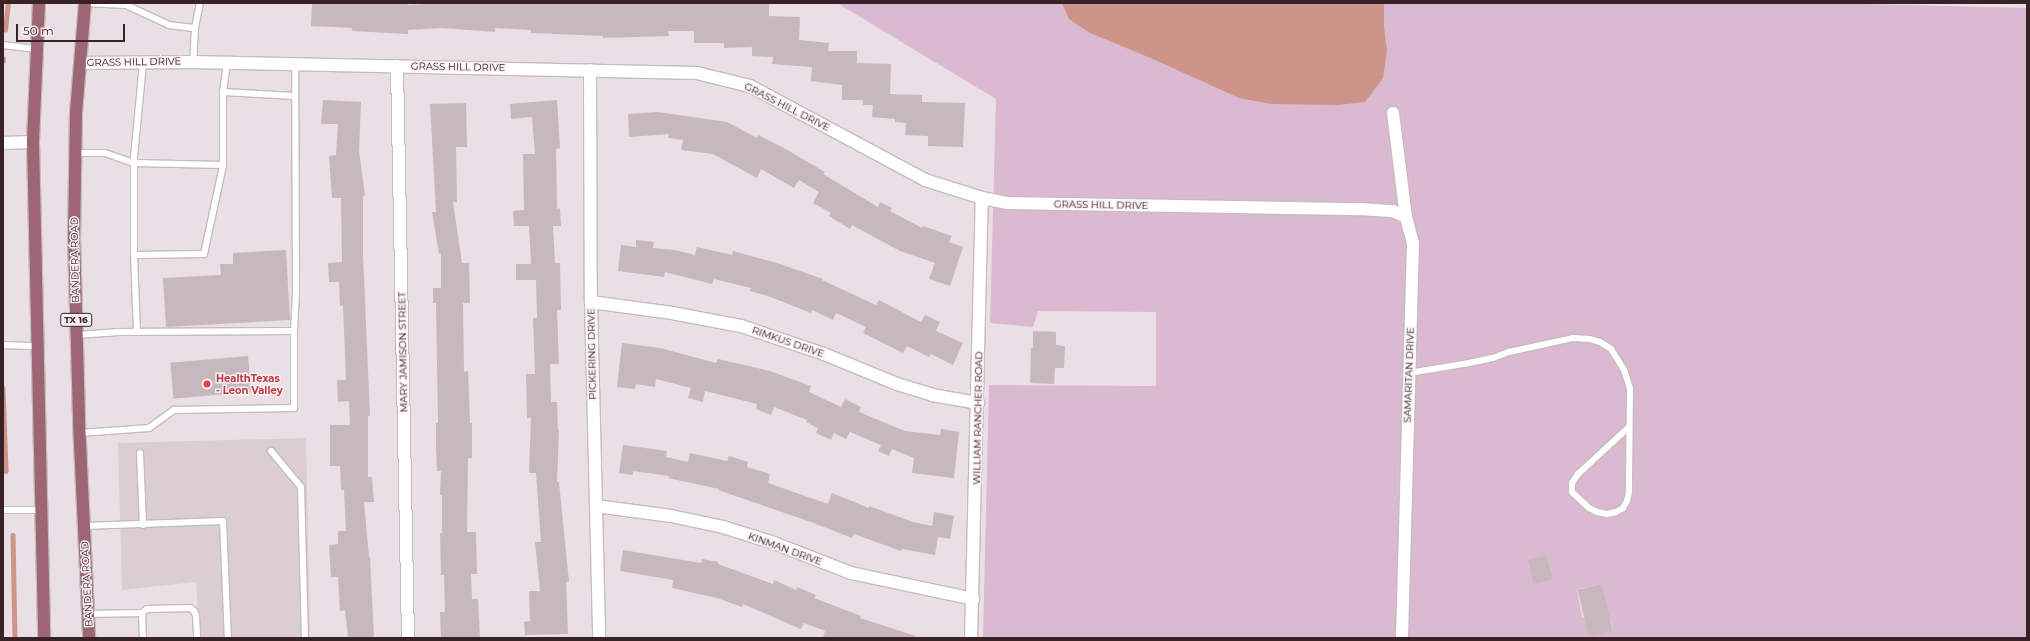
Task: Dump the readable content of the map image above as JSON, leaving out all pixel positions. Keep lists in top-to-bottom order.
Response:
{
  "streets": {
    "main road": ["BANDERA ROAD", "TX 16"],
    "street": [
      "GRASS HILL DRIVE",
      "RIMKUS DRIVE",
      "MARY JAMISON STREET",
      "PICKERING DRIVE",
      "SAMARITAN DRIVE",
      "WILLIAM RANCHER ROAD",
      "KINMAN DRIVE"
    ]
  },
  "crossings": [
    ["GRASS HILL DRIVE", "BANDERA ROAD"],
    ["GRASS HILL DRIVE", "MARY JAMISON STREET"],
    ["GRASS HILL DRIVE", "PICKERING DRIVE"],
    ["GRASS HILL DRIVE", "SAMARITAN DRIVE"],
    ["GRASS HILL DRIVE", "WILLIAM RANCHER ROAD"],
    ["RIMKUS DRIVE", "PICKERING DRIVE"],
    ["RIMKUS DRIVE", "WILLIAM RANCHER ROAD"],
    ["PICKERING DRIVE", "KINMAN DRIVE"],
    ["WILLIAM RANCHER ROAD", "KINMAN DRIVE"]
  ],
  "places": ["HealthTexas - Leon Valley"],
  "scale_bar": "50 m"
}
